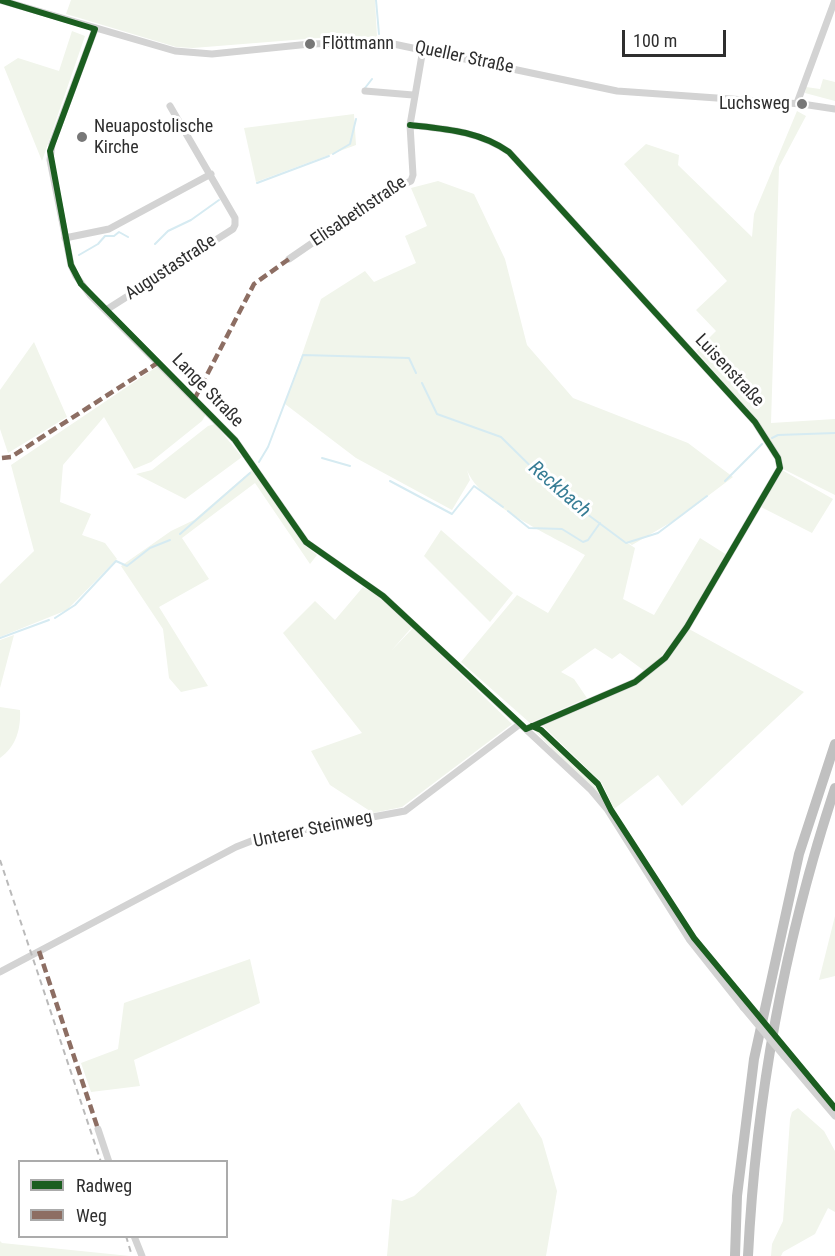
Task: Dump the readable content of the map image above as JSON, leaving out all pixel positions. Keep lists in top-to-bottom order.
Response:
{
  "streets": {
    "street": [
      "Queller Straße",
      "Elisabethstraße",
      "Augustastraße",
      "Luisenstraße",
      "Lange Straße",
      "Unterer Steinweg"
    ]
  },
  "crossings": [
    ["Queller Straße", "Elisabethstraße"],
    ["Queller Straße", "Lange Straße"],
    ["Elisabethstraße", "Luisenstraße"],
    ["Augustastraße", "Lange Straße"],
    ["Luisenstraße", "Lange Straße"],
    ["Luisenstraße", "Unterer Steinweg"],
    ["Lange Straße", "Unterer Steinweg"]
  ],
  "water": ["Reckbach"],
  "places": ["Flöttmann", "Luchsweg", "Neuapostolische Kirche"],
  "legend": ["Radweg", "Weg"],
  "scale_bar": "100 m"
}
